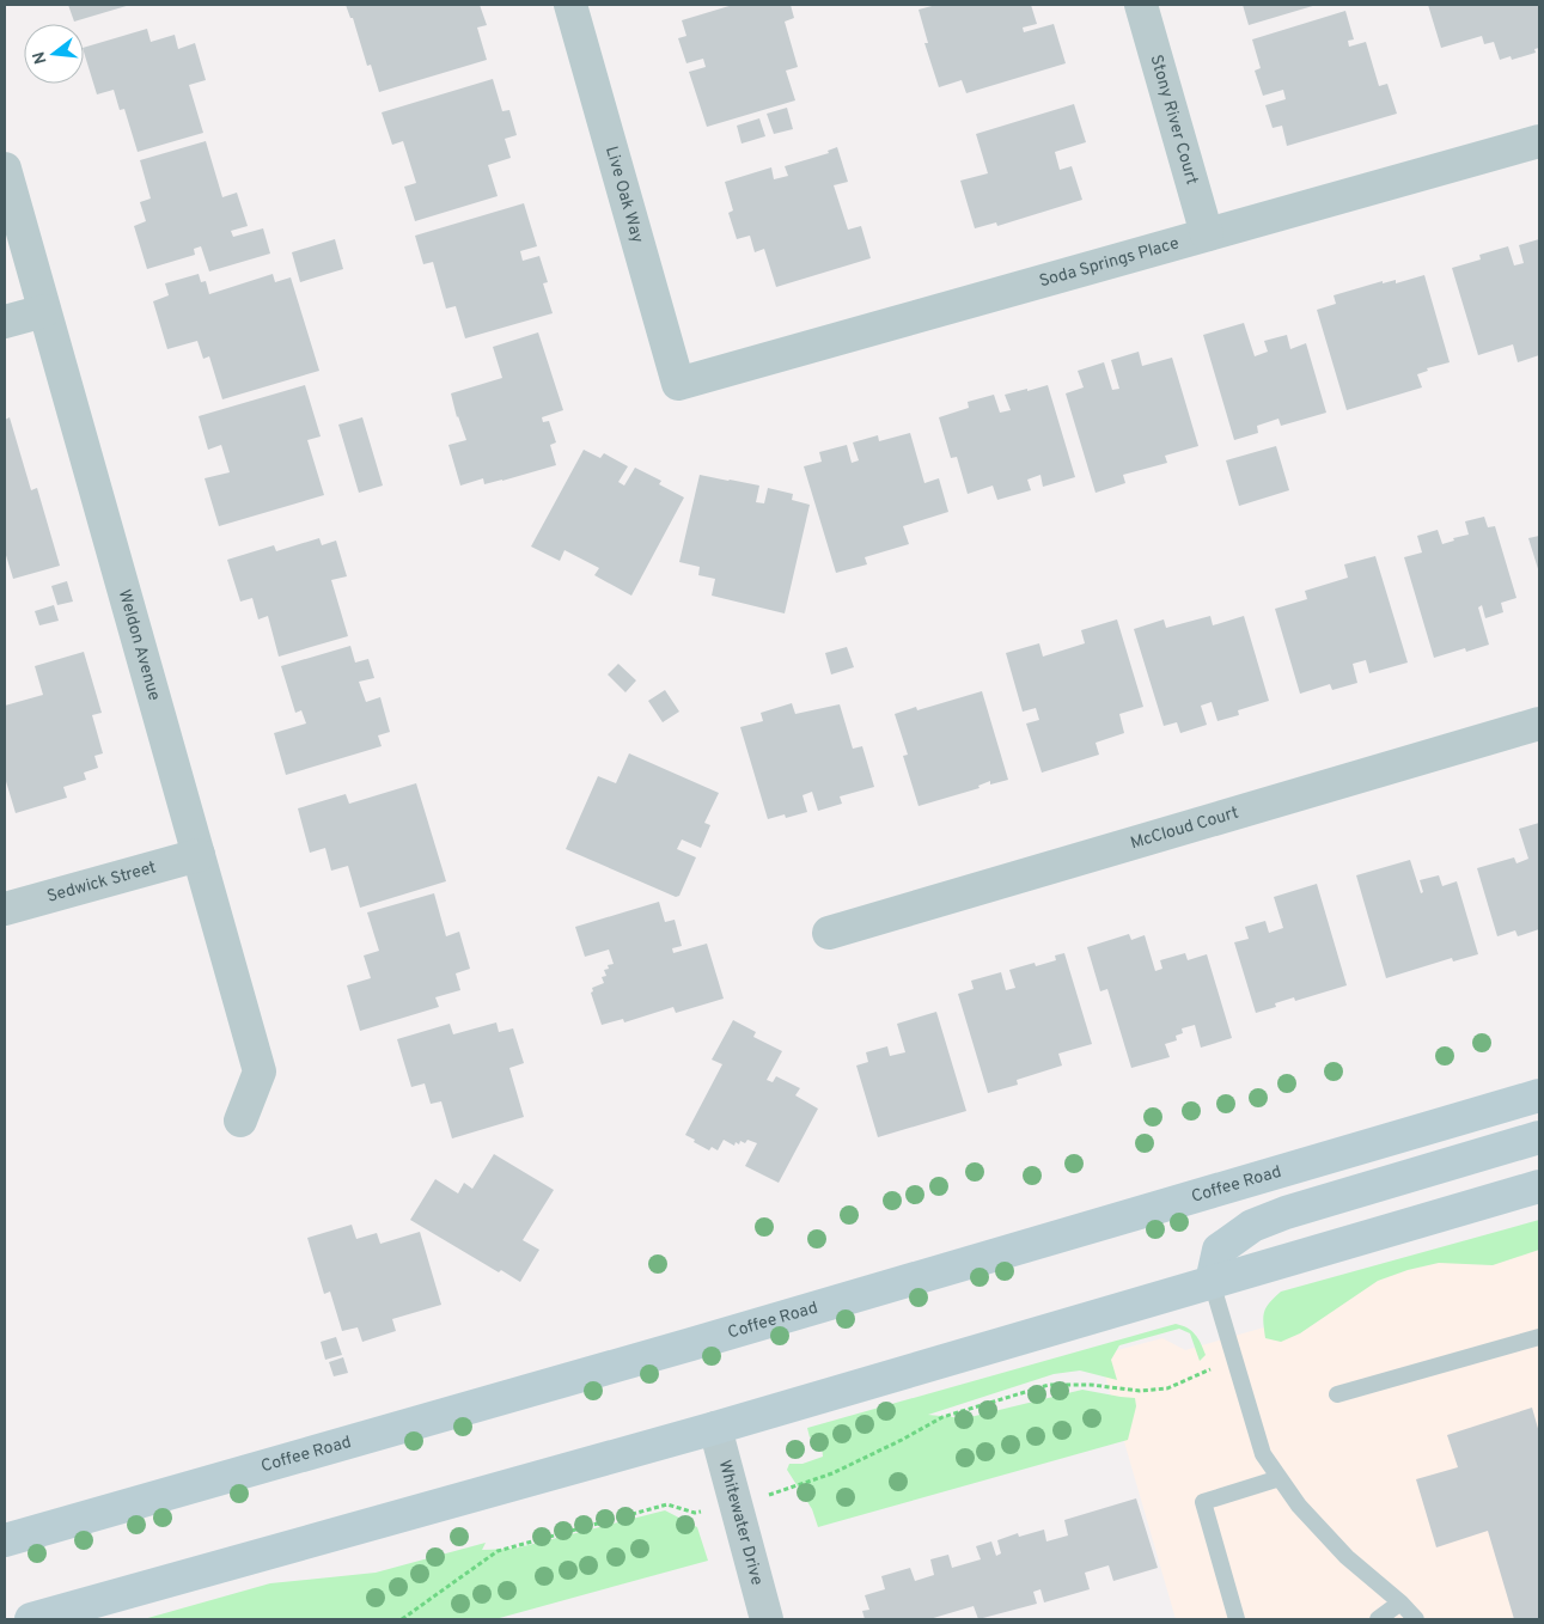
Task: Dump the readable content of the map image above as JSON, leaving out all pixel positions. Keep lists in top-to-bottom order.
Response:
{
  "streets": {
    "main road": ["Coffee Road"],
    "street": [
      "Stony River Court",
      "Live Oak Way",
      "Soda Springs Place",
      "Weldon Avenue",
      "McCloud Court",
      "Sedwick Street",
      "Whitewater Drive"
    ]
  },
  "crossings": [
    ["Stony River Court", "Soda Springs Place"],
    ["Live Oak Way", "Soda Springs Place"],
    ["Weldon Avenue", "Sedwick Street"]
  ],
  "north": "left"
}
